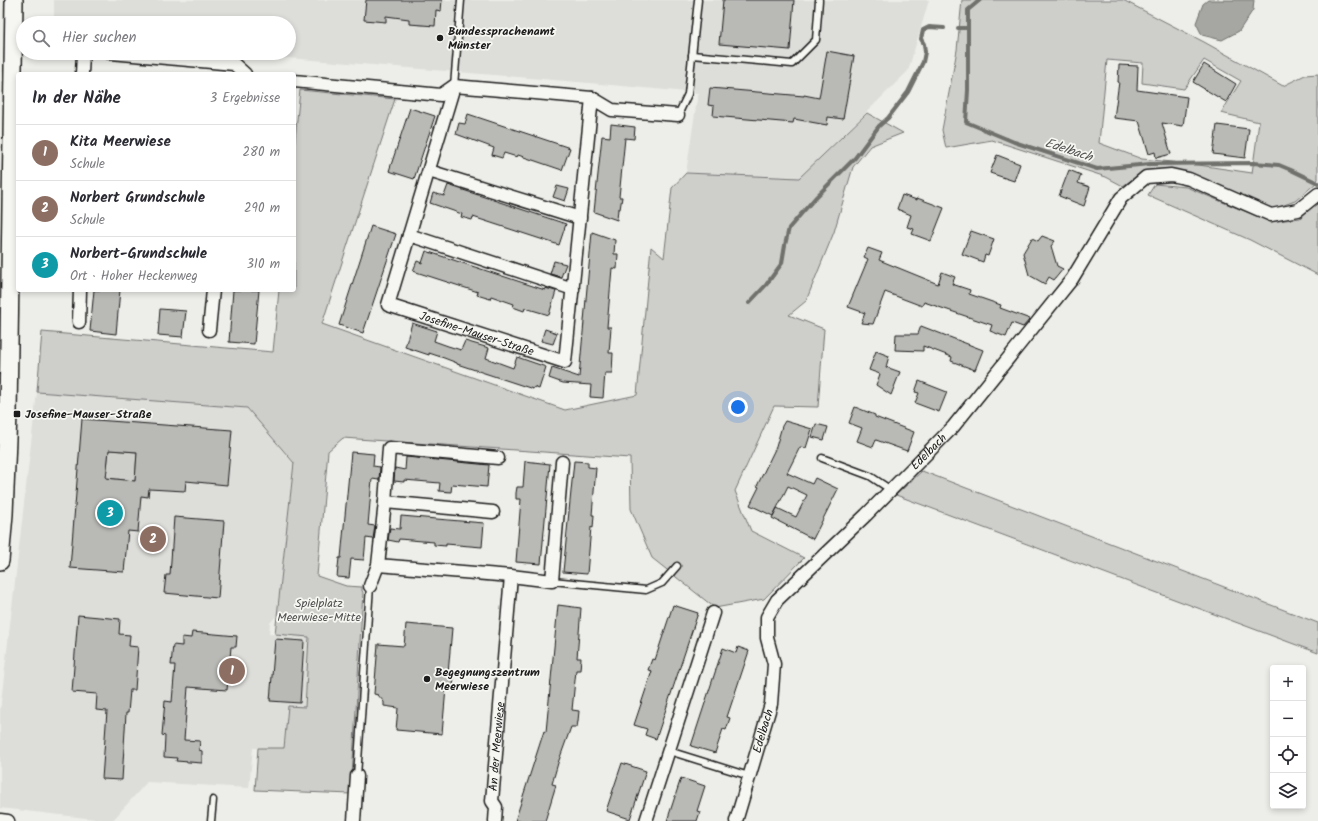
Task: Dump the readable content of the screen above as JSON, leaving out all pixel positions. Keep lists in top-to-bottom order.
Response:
{
  "streets": {
    "street": ["Josefine-Mauser-Straße", "Edelbach", "An der Meerwiese"]
  },
  "water": ["Edelbach"],
  "parks": ["Spielplatz Meerwiese-Mitte"],
  "places": {
    "other": ["Bundessprachenamt Münster", "Begegnungszentrum Meerwiese"],
    "transit": ["Josefine-Mauser-Straße"]
  },
  "page": {
    "search": "Hier suchen",
    "heading": ["In der Nähe", "3 Ergebnisse"],
    "list": [
      {
        "mark": "1",
        "name": "Kita Meerwiese",
        "note": "Schule",
        "value": "280 m"
      },
      {
        "mark": "2",
        "name": "Norbert Grundschule",
        "note": "Schule",
        "value": "290 m"
      },
      {
        "mark": "3",
        "name": "Norbert-Grundschule",
        "note": "Ort · Hoher Heckenweg",
        "value": "310 m"
      }
    ],
    "pins": ["3", "2", "1"],
    "map_buttons": ["+", "−"]
  }
}
